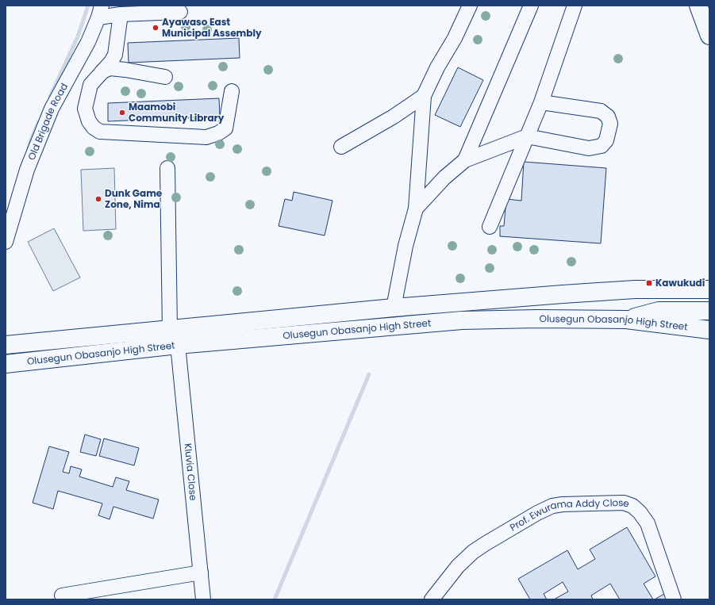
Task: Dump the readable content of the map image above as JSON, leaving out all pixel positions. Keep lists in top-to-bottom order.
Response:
{
  "streets": {
    "main road": ["Olusegun Obasanjo High Street"],
    "street": ["Old Brigade Road", "Kluvia Close", "Prof. Ewurama Addy Close"]
  },
  "crossings": [
    ["Olusegun Obasanjo High Street", "Kluvia Close"]
  ],
  "places": {
    "other": ["Ayawaso East Municipal Assembly", "Maamobi Community Library", "Dunk Game Zone, Nima"],
    "transit": ["Kawukudi"]
  }
}
